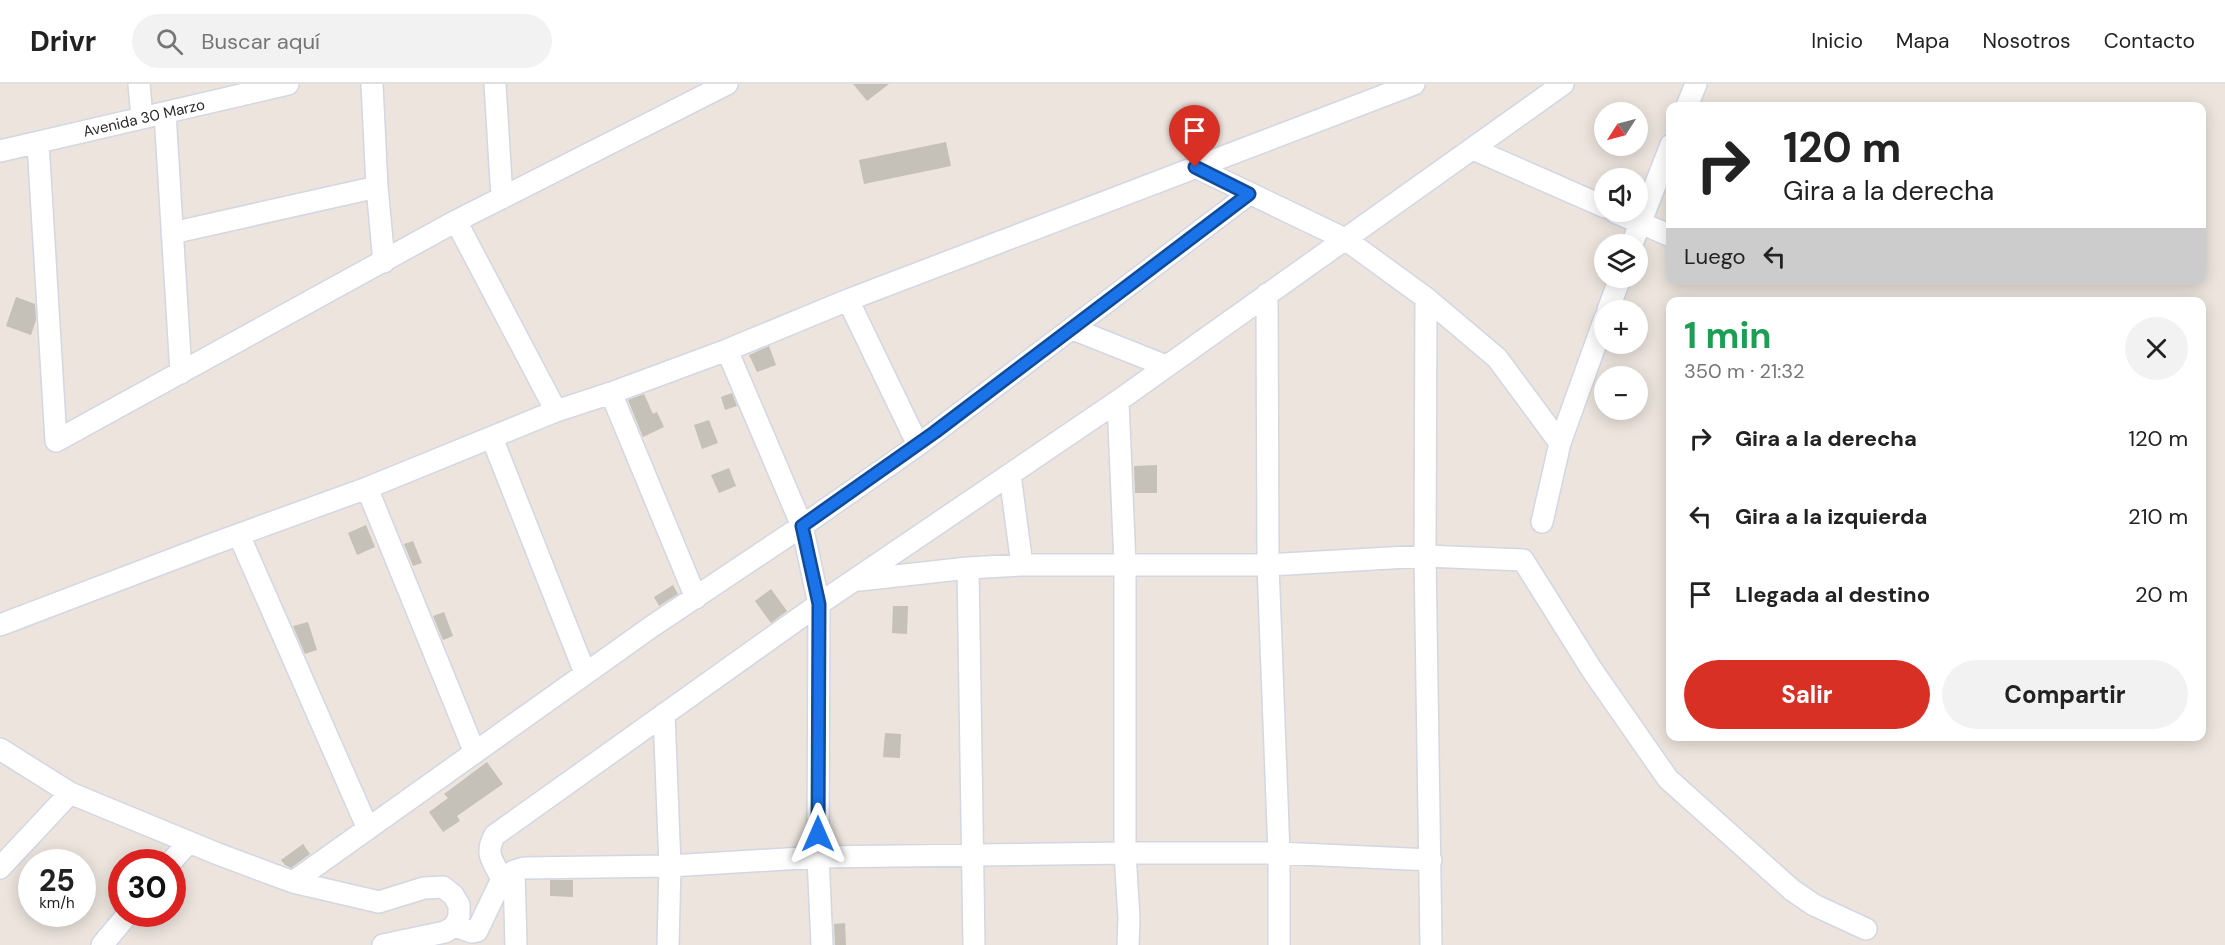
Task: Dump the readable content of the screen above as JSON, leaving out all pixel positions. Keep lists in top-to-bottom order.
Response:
{
  "streets": {
    "street": ["Avenida 30 Marzo"]
  },
  "north": "bottom left",
  "page": {
    "header": "Drivr",
    "search": "Buscar aquí",
    "nav": [
      "Inicio",
      "Mapa",
      "Nosotros",
      "Contacto"
    ],
    "map_buttons": ["+", "−"],
    "turn": ["120 m", "Gira a la derecha"],
    "then": "Luego",
    "heading": ["1 min", "350 m · 21:32"],
    "list": [
      {
        "name": "Gira a la derecha",
        "value": "120 m"
      },
      {
        "name": "Gira a la izquierda",
        "value": "210 m"
      },
      {
        "name": "Llegada al destino",
        "value": "20 m"
      }
    ],
    "buttons": ["Salir", "Compartir"],
    "speed": "25 km/h",
    "limit": "30"
  }
}
